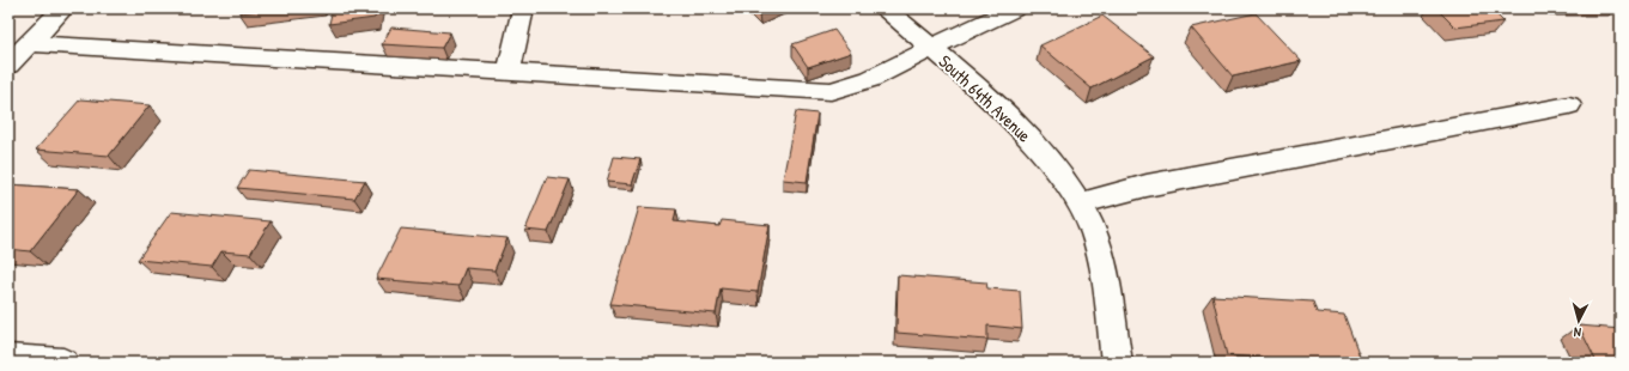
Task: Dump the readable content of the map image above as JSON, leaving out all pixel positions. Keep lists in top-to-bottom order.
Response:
{
  "streets": {
    "street": ["South 64th Avenue"]
  },
  "north": "bottom"
}
